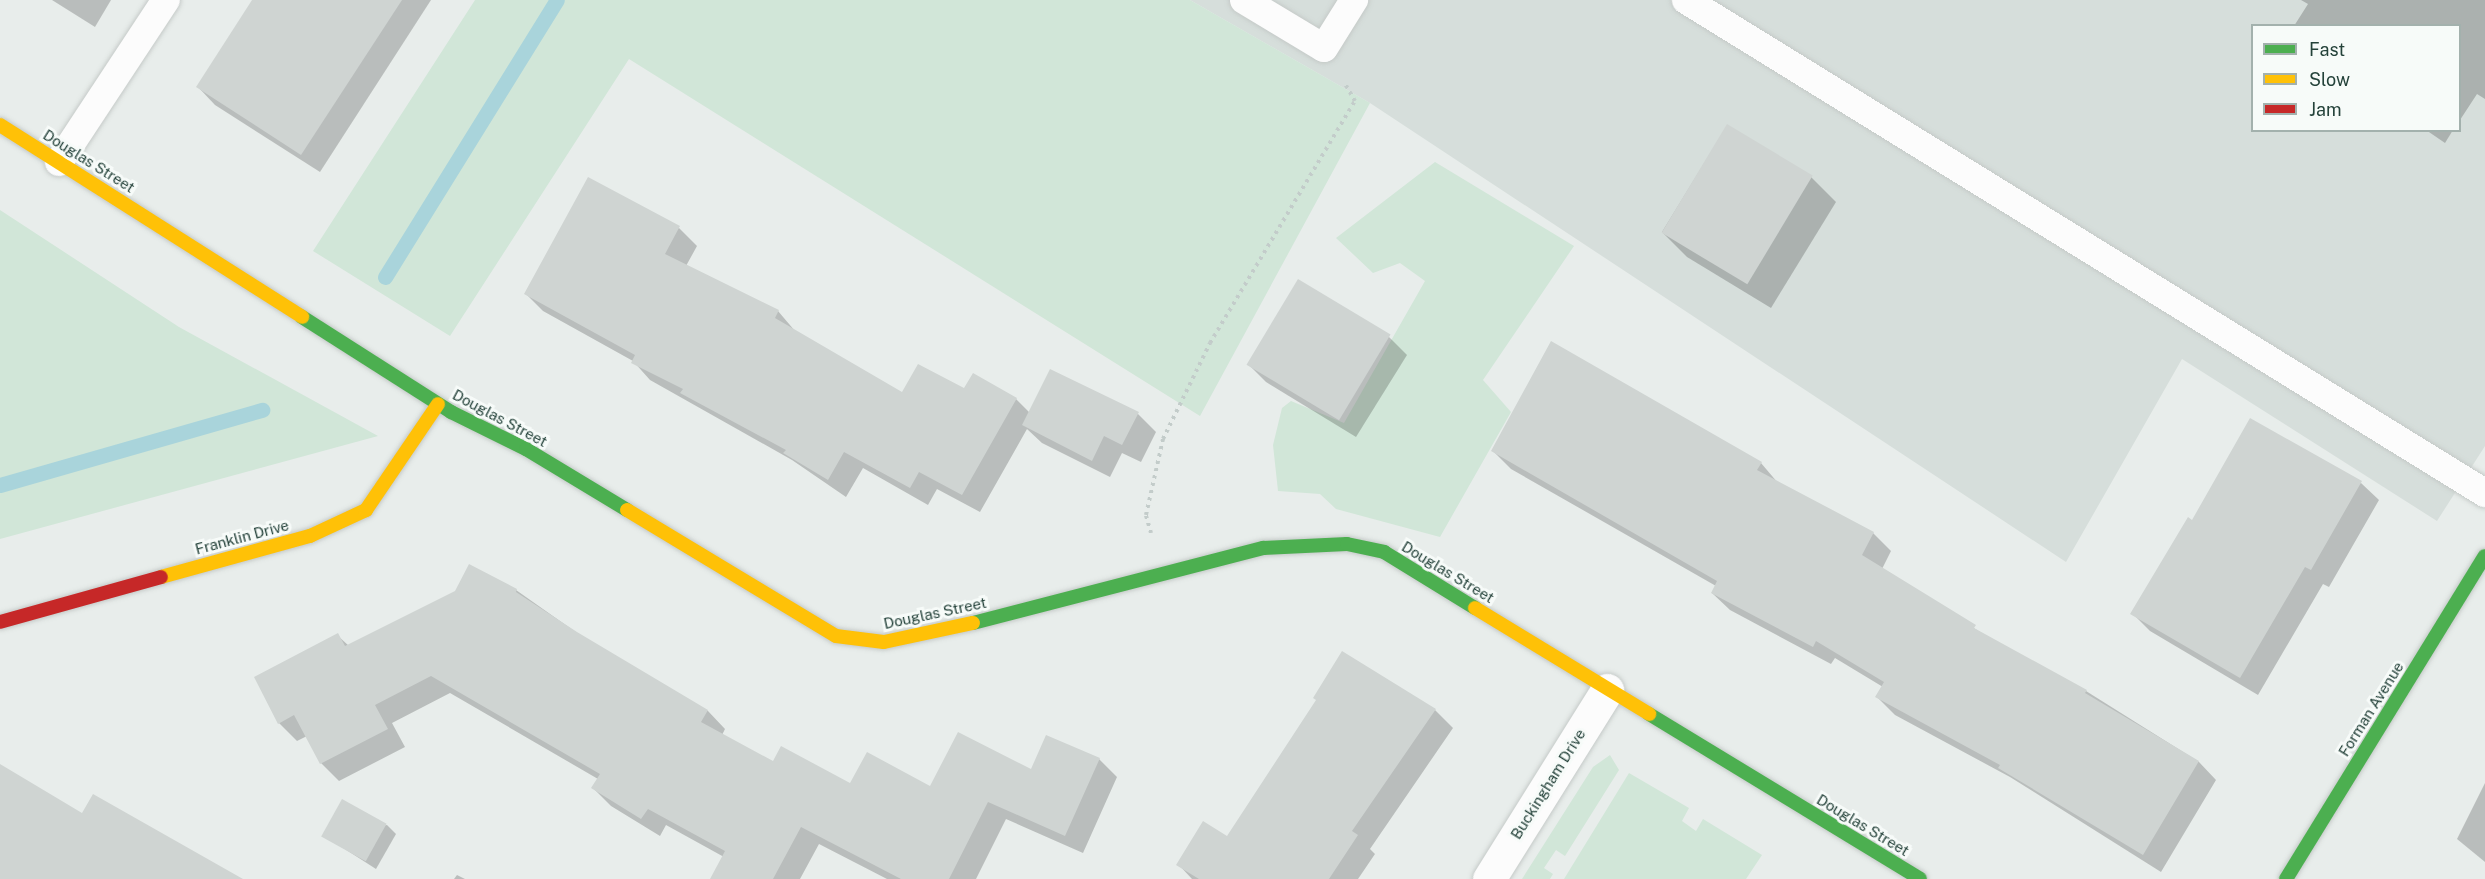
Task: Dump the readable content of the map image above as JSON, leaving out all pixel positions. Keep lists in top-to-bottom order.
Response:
{
  "streets": {
    "street": [
      "Douglas Street",
      "Franklin Drive",
      "Forman Avenue",
      "Buckingham Drive"
    ]
  },
  "crossings": [
    ["Douglas Street", "Franklin Drive"],
    ["Douglas Street", "Buckingham Drive"]
  ],
  "legend": ["Fast", "Slow", "Jam"]
}
